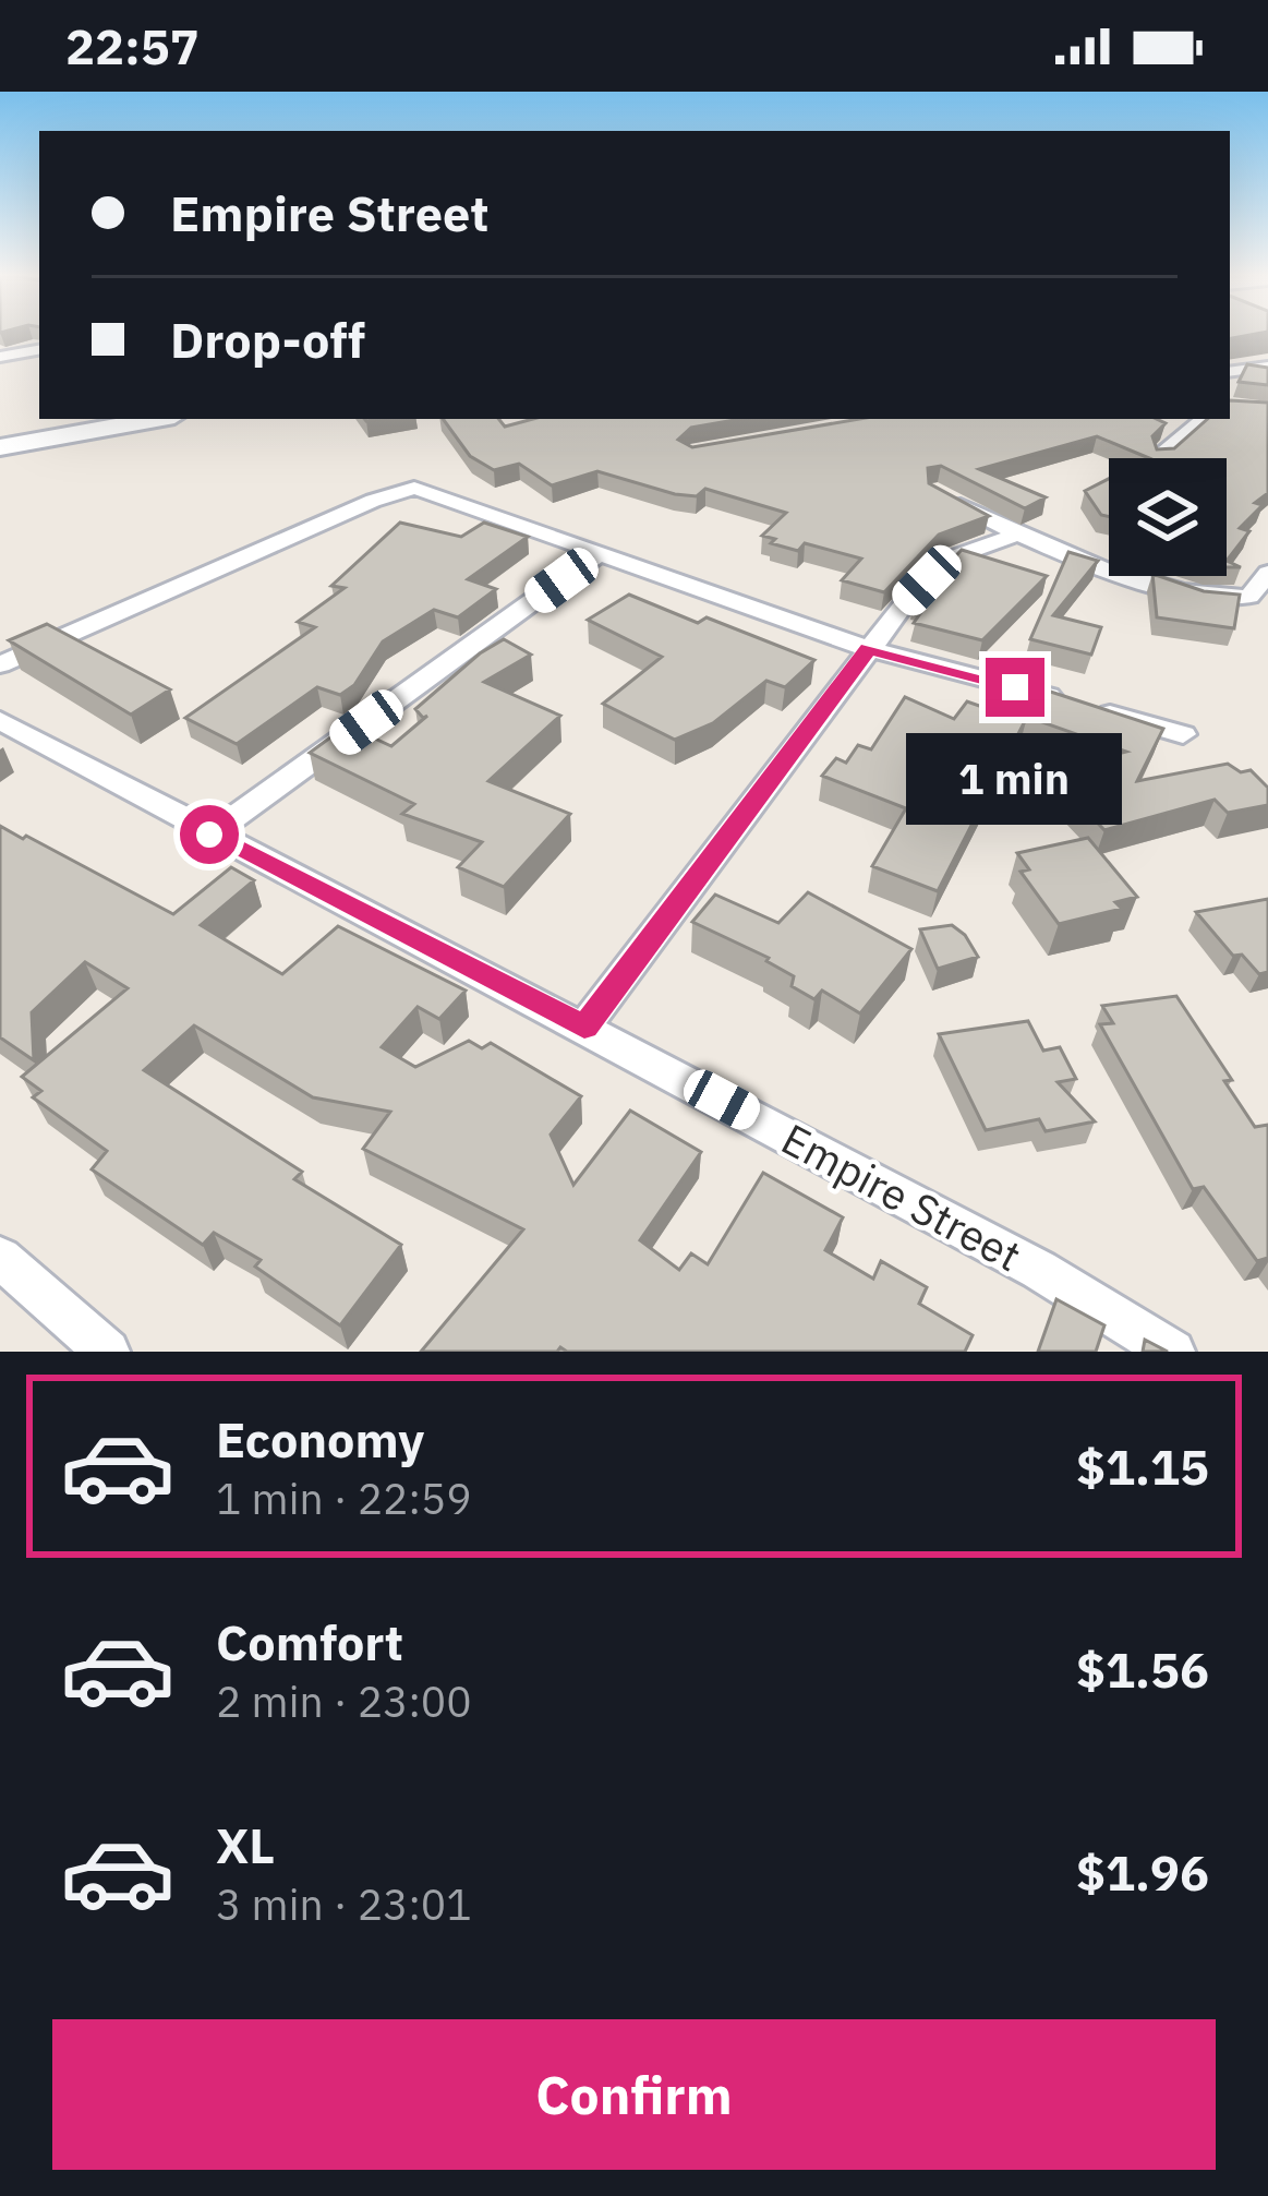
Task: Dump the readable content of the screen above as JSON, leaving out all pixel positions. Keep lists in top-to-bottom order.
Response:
{
  "streets": {
    "street": ["Empire Street"]
  },
  "page": {
    "status": "22:57",
    "banner": ["Empire Street", "Drop-off"],
    "bubble": "1 min",
    "list": [
      {
        "name": "Economy",
        "note": "1 min · 22:59",
        "value": "$1.15"
      },
      {
        "name": "Comfort",
        "note": "2 min · 23:00",
        "value": "$1.56"
      },
      {
        "name": "XL",
        "note": "3 min · 23:01",
        "value": "$1.96"
      }
    ],
    "buttons": "Confirm"
  }
}
